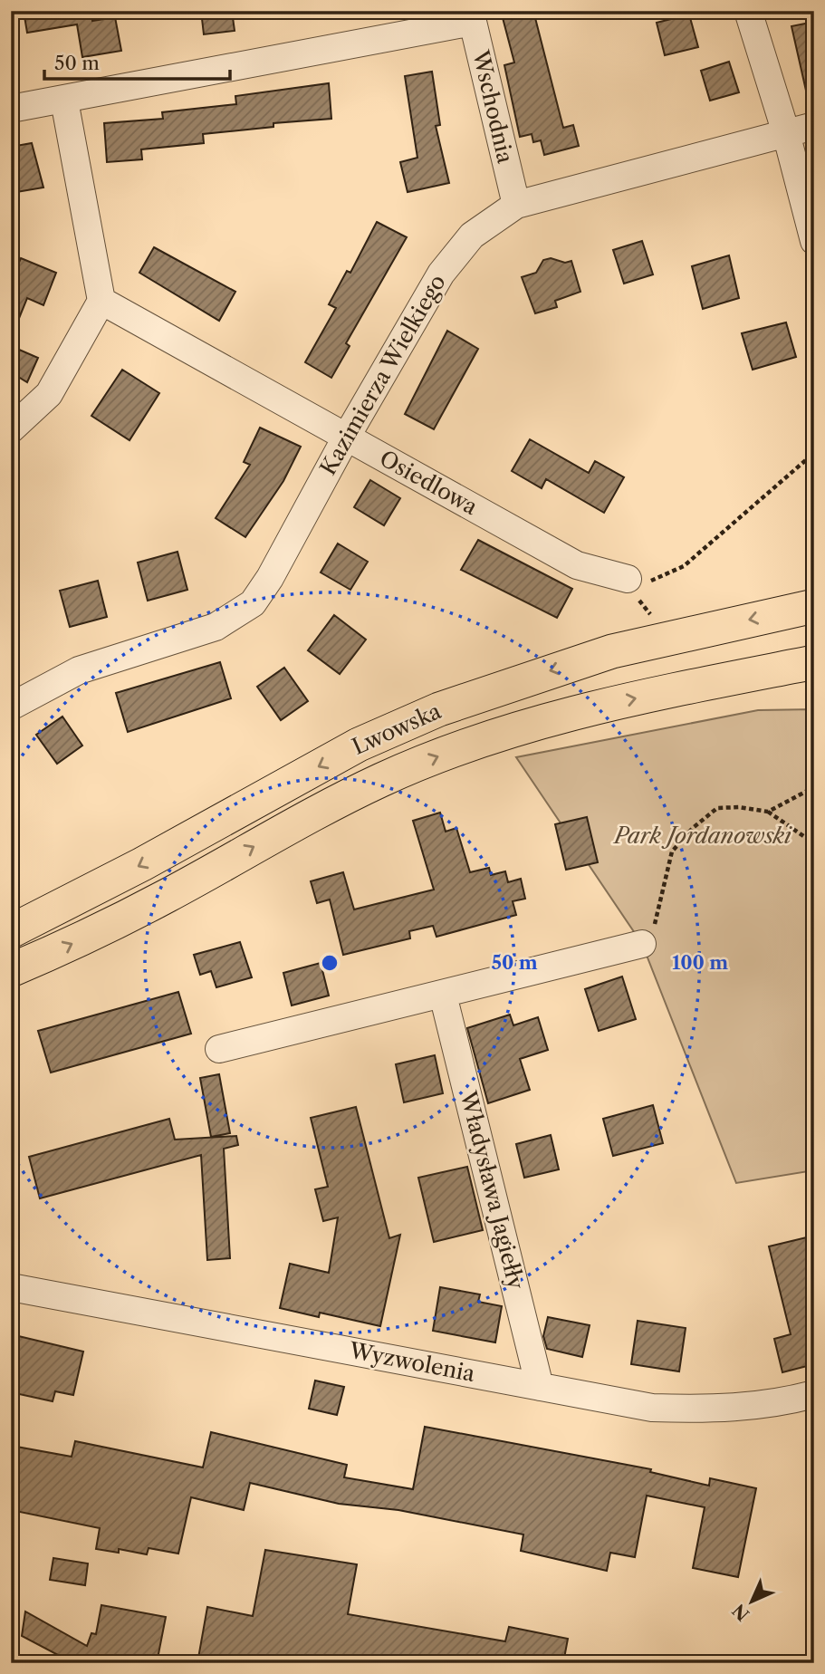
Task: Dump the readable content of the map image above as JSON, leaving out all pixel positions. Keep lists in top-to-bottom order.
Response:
{
  "streets": {
    "main road": ["Lwowska"],
    "street": [
      "Wschodnia",
      "Kazimierza Wielkiego",
      "Osiedlowa",
      "Władysława Jagiełły",
      "Wyzwolenia"
    ]
  },
  "crossings": [
    ["Wschodnia", "Kazimierza Wielkiego"],
    ["Kazimierza Wielkiego", "Osiedlowa"],
    ["Władysława Jagiełły", "Wyzwolenia"]
  ],
  "parks": ["Park Jordanowski"],
  "scale_bar": "50 m",
  "north": "bottom left",
  "rings": ["50 m", "100 m"]
}
